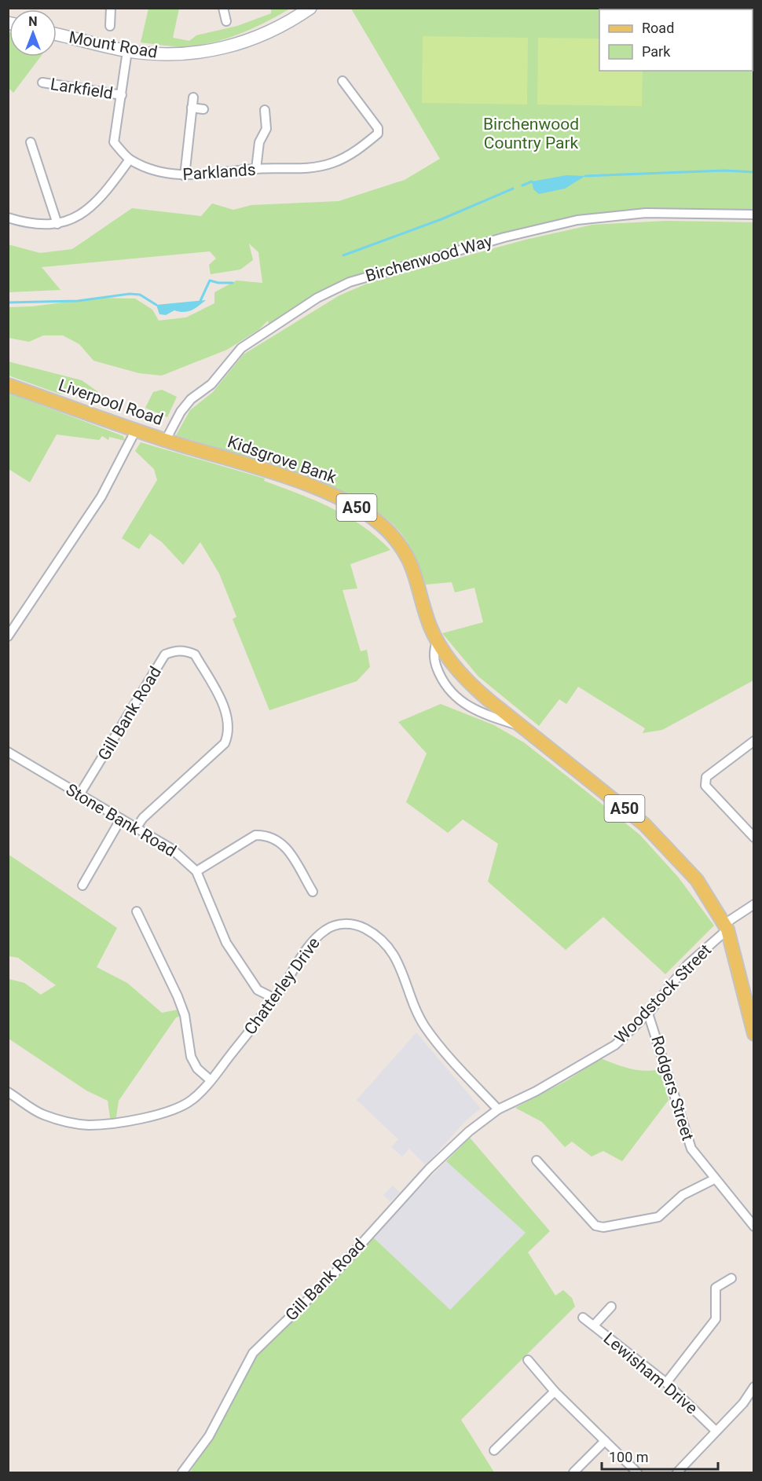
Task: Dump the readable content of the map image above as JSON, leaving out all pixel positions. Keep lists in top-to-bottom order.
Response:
{
  "streets": {
    "main road": ["Liverpool Road", "Kidsgrove Bank", "A50"],
    "street": [
      "Mount Road",
      "Larkfield",
      "Parklands",
      "Birchenwood Way",
      "Gill Bank Road",
      "Stone Bank Road",
      "Chatterley Drive",
      "Woodstock Street",
      "Rodgers Street",
      "Lewisham Drive"
    ]
  },
  "crossings": [
    ["Mount Road", "Parklands"],
    ["Larkfield", "Parklands"],
    ["Birchenwood Way", "Liverpool Road"],
    ["Liverpool Road", "Kidsgrove Bank"],
    ["Kidsgrove Bank", "A50"],
    ["Kidsgrove Bank", "Woodstock Street"],
    ["A50", "Woodstock Street"],
    ["Gill Bank Road", "Stone Bank Road"],
    ["Gill Bank Road", "Chatterley Drive"],
    ["Gill Bank Road", "Woodstock Street"],
    ["Stone Bank Road", "Chatterley Drive"],
    ["Chatterley Drive", "Woodstock Street"],
    ["Woodstock Street", "Rodgers Street"]
  ],
  "parks": ["Birchenwood Country Park"],
  "legend": ["Road", "Park"],
  "scale_bar": "100 m",
  "north": "top"
}
